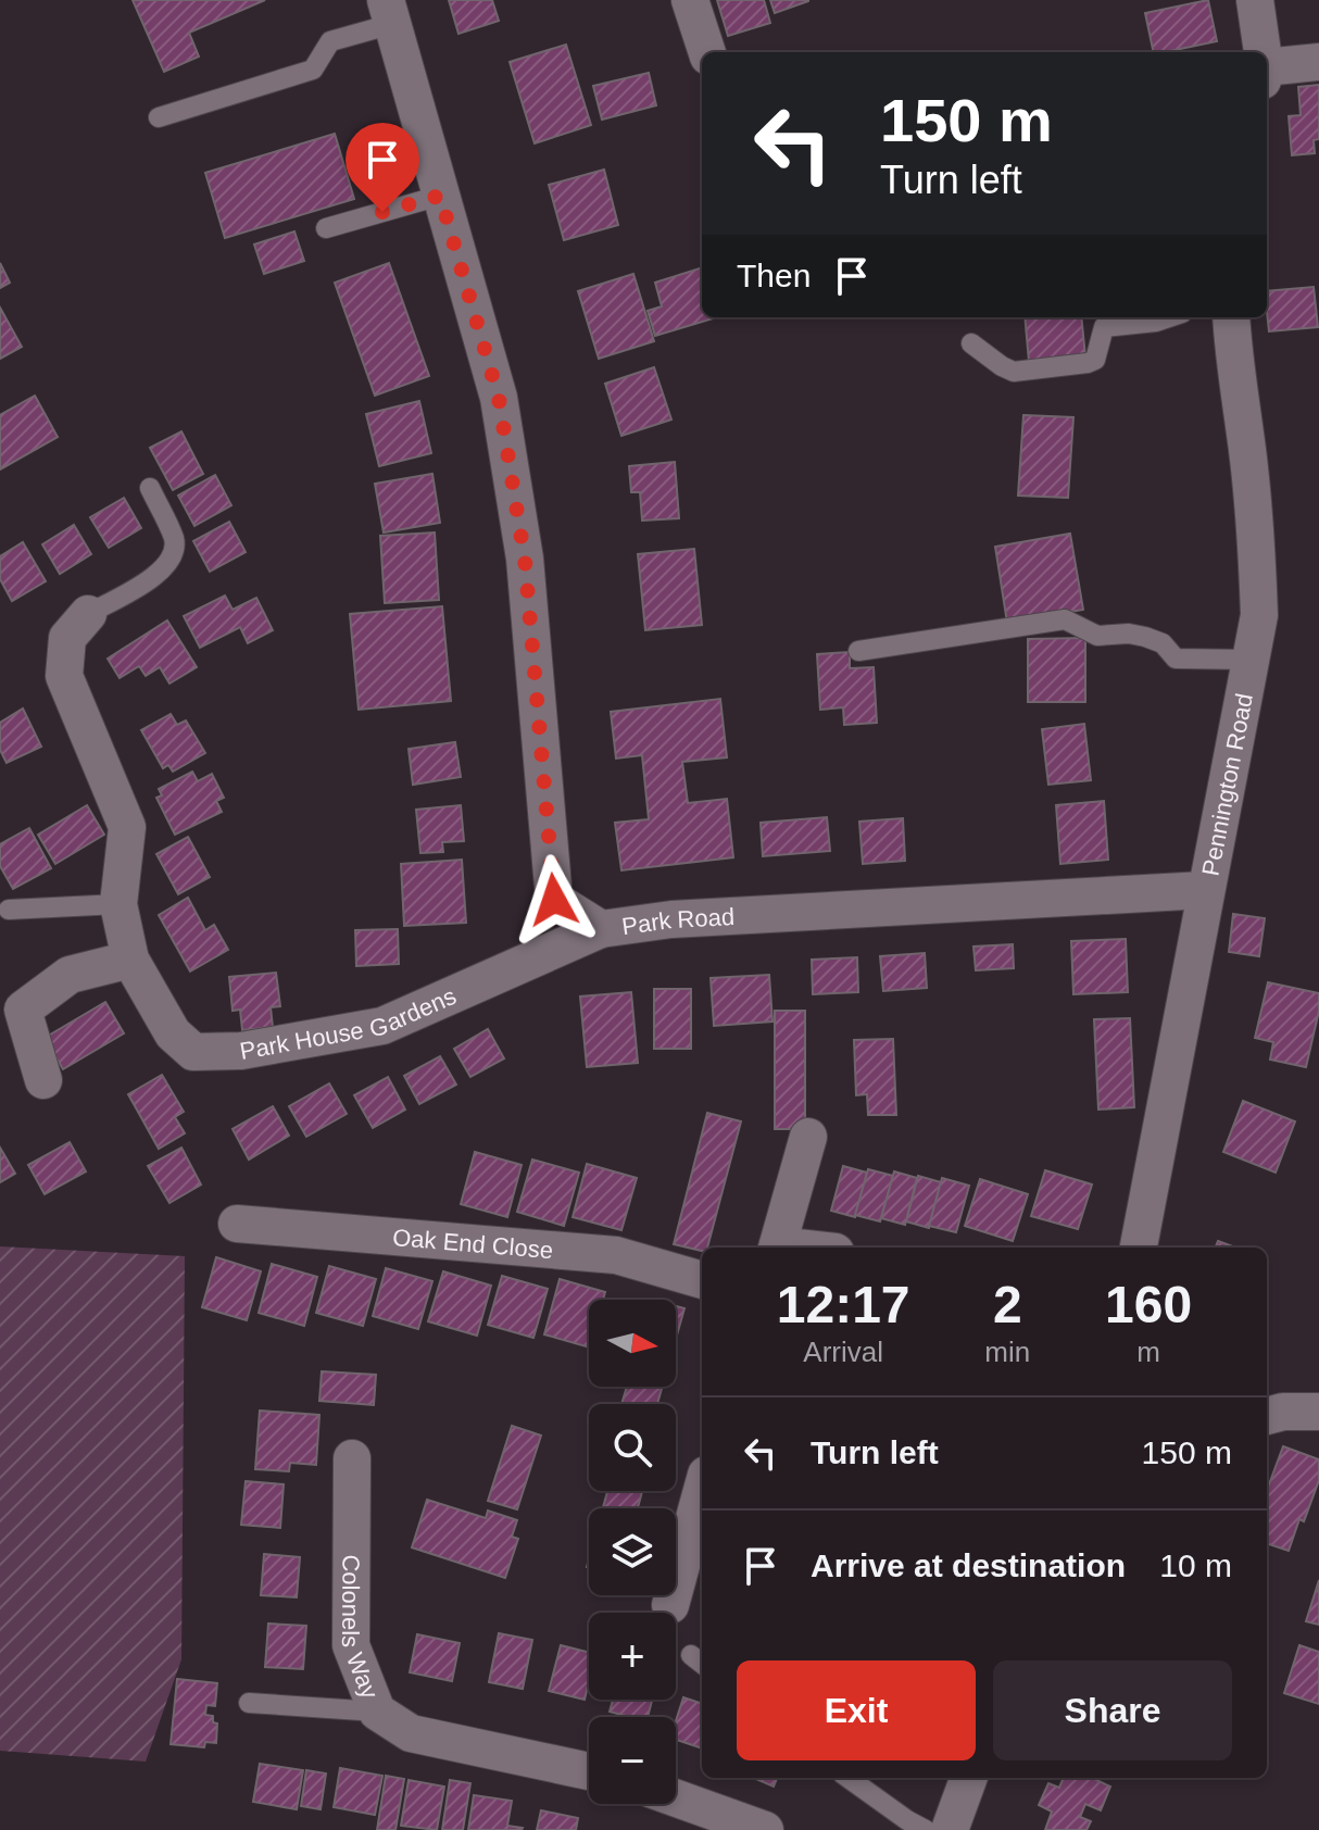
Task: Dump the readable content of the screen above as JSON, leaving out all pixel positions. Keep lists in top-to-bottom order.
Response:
{
  "streets": {
    "street": [
      "Pennington Road",
      "Park Road",
      "Park House Gardens",
      "Oak End Close",
      "Colonels Way"
    ]
  },
  "crossings": [
    ["Pennington Road", "Park Road"],
    ["Park Road", "Park House Gardens"]
  ],
  "north": "right",
  "page": {
    "turn": ["150 m", "Turn left"],
    "then": "Then",
    "eta": [
      "12:17",
      "Arrival",
      "2",
      "min",
      "160",
      "m"
    ],
    "map_buttons": ["+", "−"],
    "list": [
      {
        "name": "Turn left",
        "value": "150 m"
      },
      {
        "name": "Arrive at destination",
        "value": "10 m"
      }
    ],
    "buttons": ["Exit", "Share"]
  }
}
